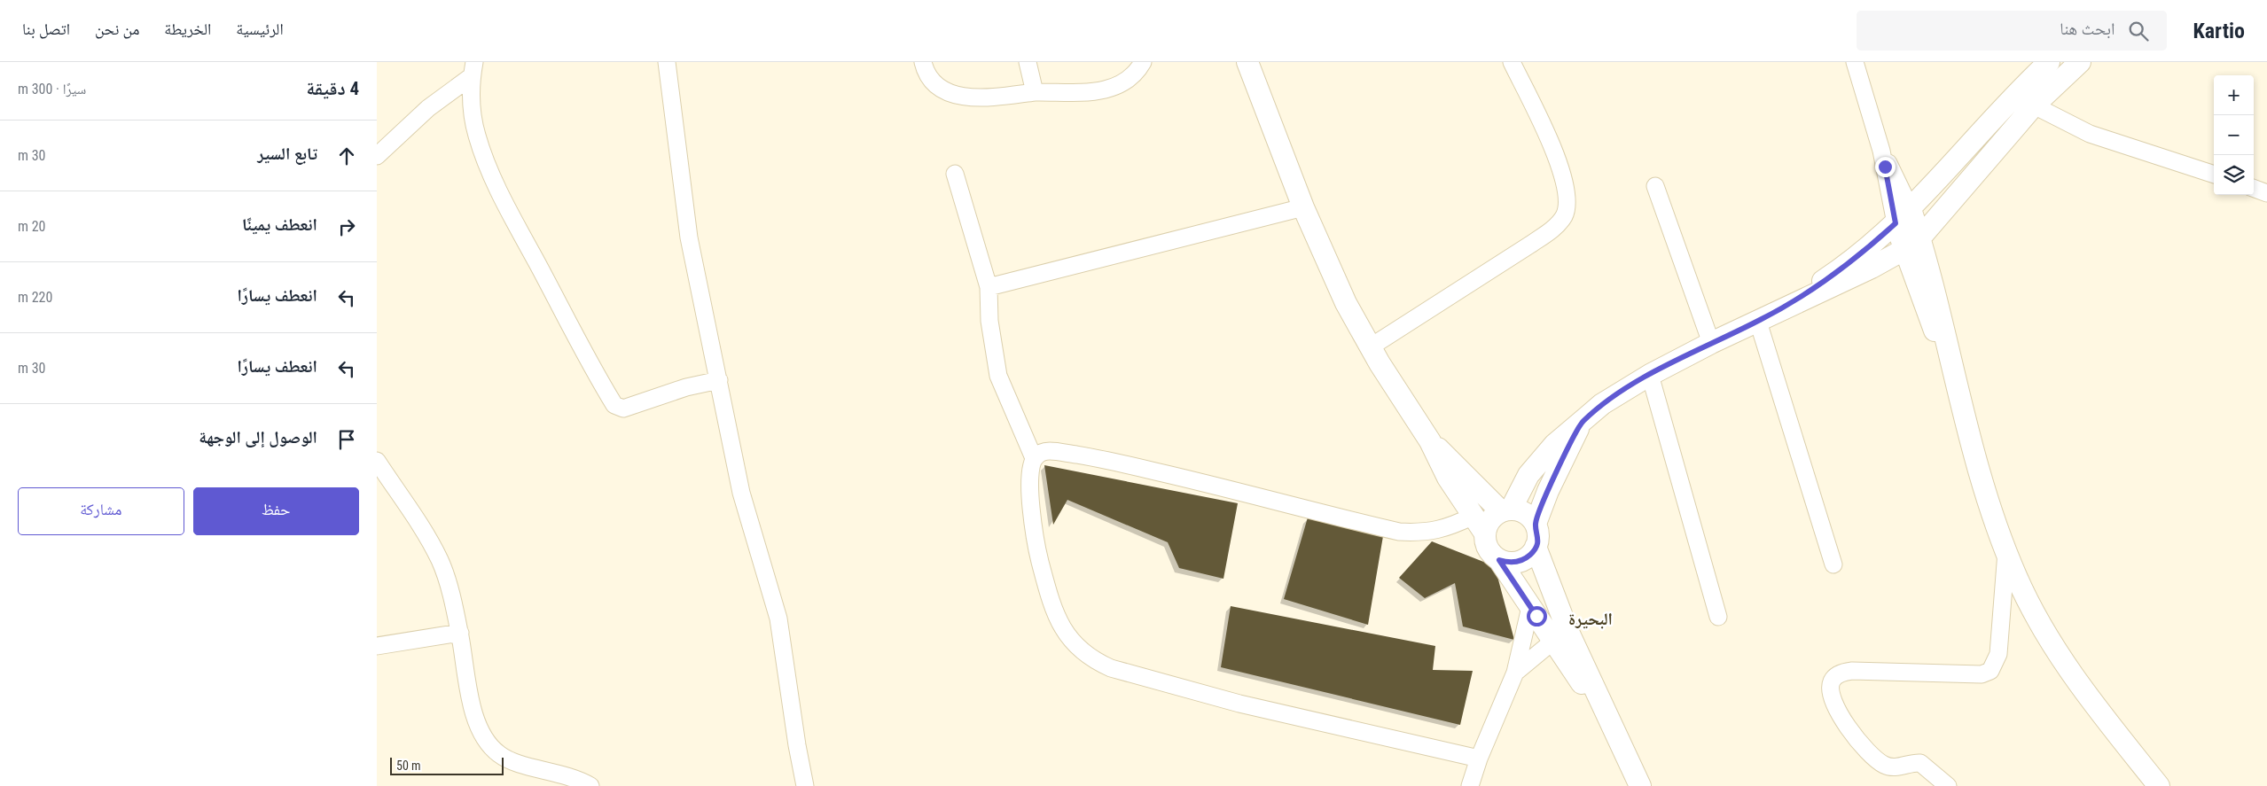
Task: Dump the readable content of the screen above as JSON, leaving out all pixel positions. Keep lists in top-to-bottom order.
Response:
{
  "districts": ["البحيرة"],
  "scale_bar": "50 m",
  "page": {
    "header": "Kartio",
    "search": "ابحث هنا",
    "nav": [
      "الرئيسية",
      "الخريطة",
      "من نحن",
      "اتصل بنا"
    ],
    "heading": ["4 دقيقة", "سيرًا · 300 m"],
    "map_buttons": ["+", "−"],
    "list": [
      ["تابع السير", "30 m"],
      ["انعطف يمينًا", "20 m"],
      ["انعطف يسارًا", "220 m"],
      ["انعطف يسارًا", "30 m"],
      "الوصول إلى الوجهة"
    ],
    "buttons": ["حفظ", "مشاركة"],
    "scale": "50 m"
  }
}
